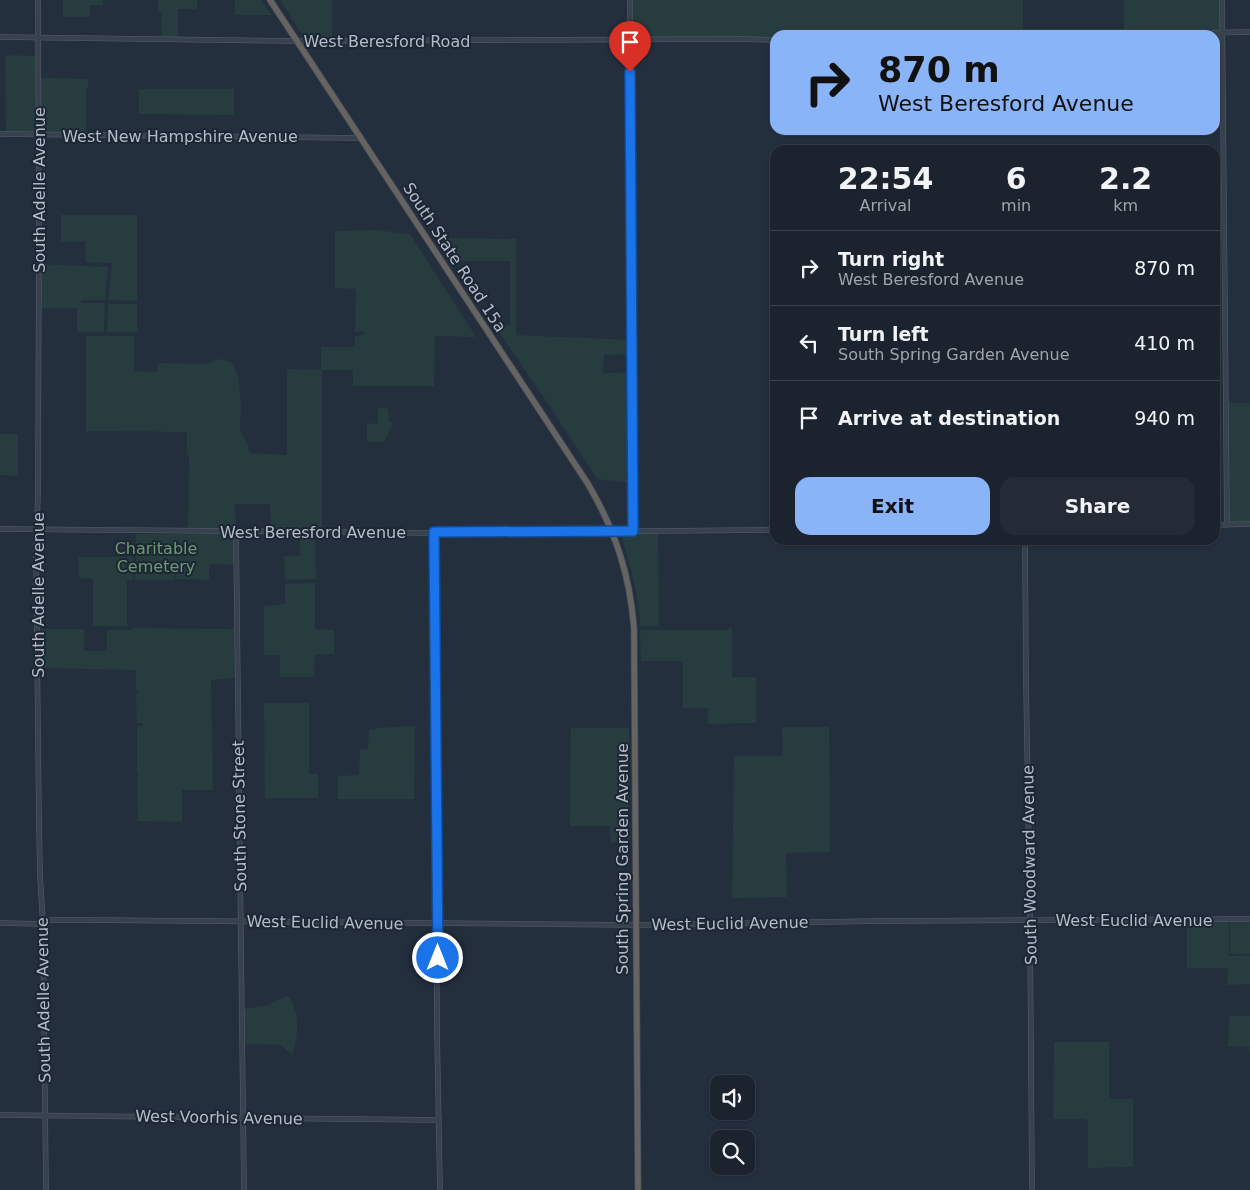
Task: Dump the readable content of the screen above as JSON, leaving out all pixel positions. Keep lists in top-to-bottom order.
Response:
{
  "streets": {
    "highway": ["South State Road 15a", "South Spring Garden Avenue"],
    "street": [
      "West Beresford Road",
      "West New Hampshire Avenue",
      "South Adelle Avenue",
      "West Beresford Avenue",
      "South Stone Street",
      "South Woodward Avenue",
      "West Euclid Avenue",
      "West Voorhis Avenue"
    ]
  },
  "crossings": [
    ["West Beresford Road", "South Adelle Avenue"],
    ["West Beresford Road", "South State Road 15a"],
    ["West New Hampshire Avenue", "South Adelle Avenue"],
    ["West New Hampshire Avenue", "South State Road 15a"],
    ["South Adelle Avenue", "West Beresford Avenue"],
    ["South Adelle Avenue", "West Euclid Avenue"],
    ["South Adelle Avenue", "West Voorhis Avenue"],
    ["South State Road 15a", "West Beresford Avenue"],
    ["South State Road 15a", "South Spring Garden Avenue"],
    ["West Beresford Avenue", "South Stone Street"],
    ["West Beresford Avenue", "South Spring Garden Avenue"],
    ["South Stone Street", "West Euclid Avenue"],
    ["South Stone Street", "West Voorhis Avenue"],
    ["South Spring Garden Avenue", "West Euclid Avenue"],
    ["South Woodward Avenue", "West Euclid Avenue"]
  ],
  "parks": ["Charitable Cemetery"],
  "page": {
    "turn": ["870 m", "West Beresford Avenue"],
    "eta": [
      "22:54",
      "Arrival",
      "6",
      "min",
      "2.2",
      "km"
    ],
    "list": [
      {
        "name": "Turn right",
        "note": "West Beresford Avenue",
        "value": "870 m"
      },
      {
        "name": "Turn left",
        "note": "South Spring Garden Avenue",
        "value": "410 m"
      },
      {
        "name": "Arrive at destination",
        "value": "940 m"
      }
    ],
    "buttons": ["Exit", "Share"]
  }
}
